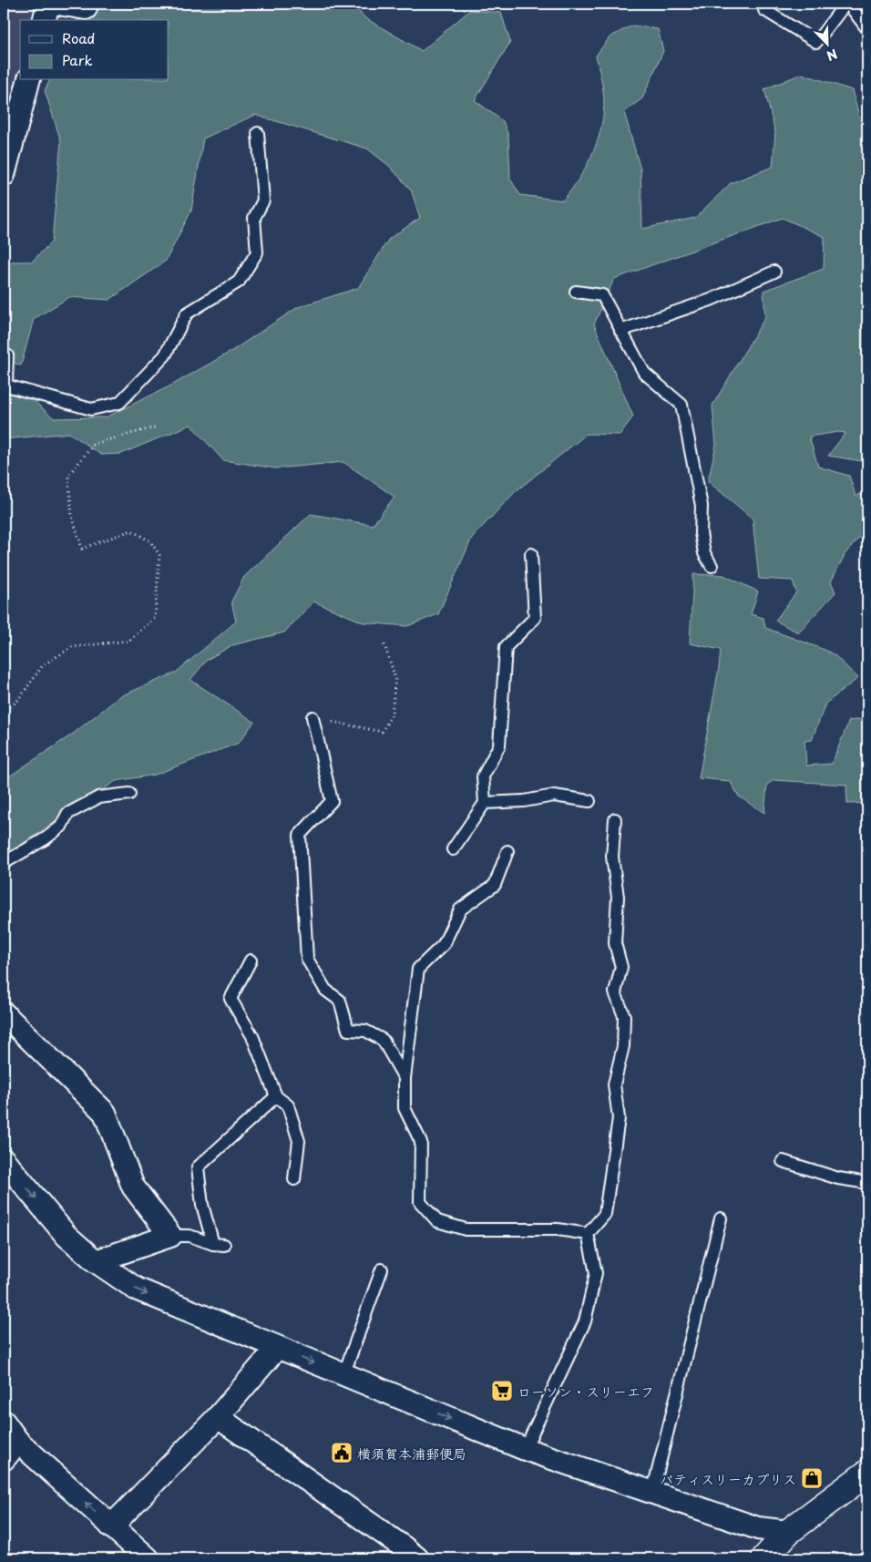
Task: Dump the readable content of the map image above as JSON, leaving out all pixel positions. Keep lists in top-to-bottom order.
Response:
{
  "places": {
    "supermarket": ["ローソン・スリーエフ"],
    "public building": ["横須賀本浦郵便局"],
    "shop": ["パティスリーカプリス"]
  },
  "legend": ["Road", "Park"],
  "north": "bottom right"
}
